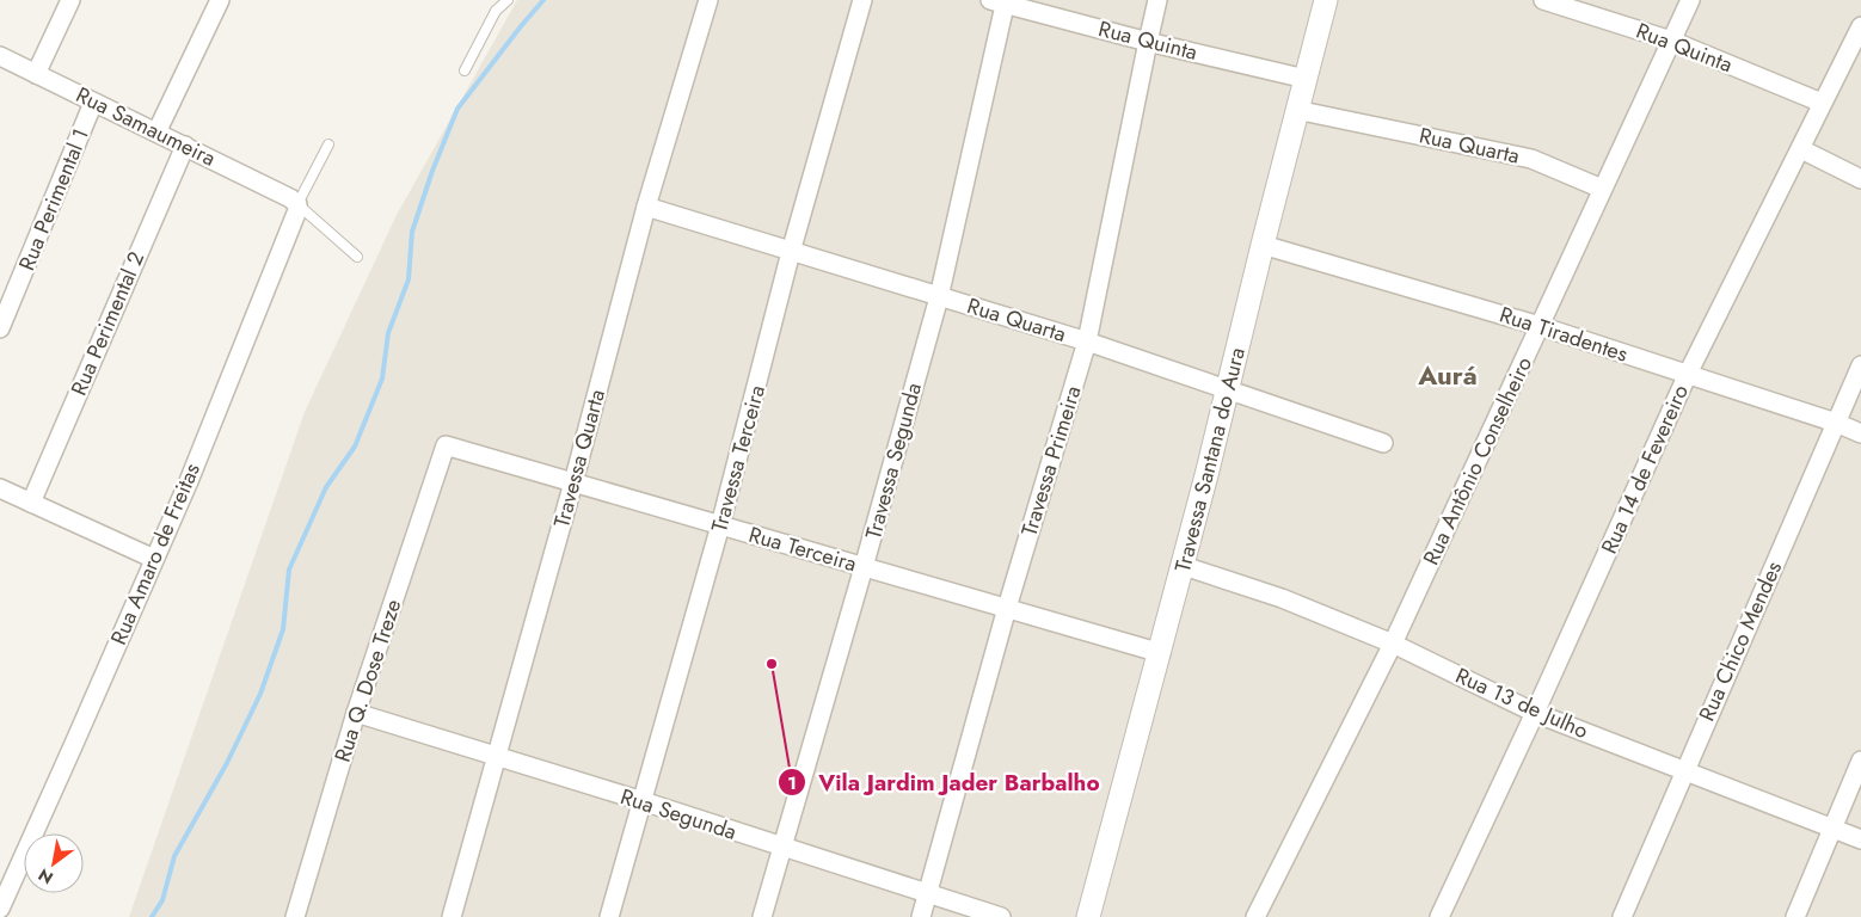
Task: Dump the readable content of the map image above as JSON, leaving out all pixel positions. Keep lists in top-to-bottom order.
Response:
{
  "streets": {
    "street": [
      "Rua Quinta",
      "Rua Samaumeira",
      "Rua Quarta",
      "Rua Perimental 1",
      "Rua Perimental 2",
      "Rua Tiradentes",
      "Travessa Quarta",
      "Travessa Terceira",
      "Travessa Santana do Aura",
      "Travessa Segunda",
      "Travessa Primeira",
      "Rua Antônio Conselheiro",
      "Rua 14 de Fevereiro",
      "Rua Terceira",
      "Rua Amaro de Freitas",
      "Rua Chico Mendes",
      "Rua Q. Dose Treze",
      "Rua 13 de Julho",
      "Rua Segunda"
    ]
  },
  "crossings": [
    ["Rua Quinta", "Travessa Santana do Aura"],
    ["Rua Quinta", "Travessa Segunda"],
    ["Rua Quinta", "Travessa Primeira"],
    ["Rua Quinta", "Rua Antônio Conselheiro"],
    ["Rua Quinta", "Rua 14 de Fevereiro"],
    ["Rua Samaumeira", "Rua Perimental 1"],
    ["Rua Samaumeira", "Rua Perimental 2"],
    ["Rua Samaumeira", "Rua Amaro de Freitas"],
    ["Rua Quarta", "Travessa Quarta"],
    ["Rua Quarta", "Travessa Terceira"],
    ["Rua Quarta", "Travessa Santana do Aura"],
    ["Rua Quarta", "Travessa Segunda"],
    ["Rua Quarta", "Travessa Primeira"],
    ["Rua Quarta", "Rua Antônio Conselheiro"],
    ["Rua Tiradentes", "Travessa Santana do Aura"],
    ["Rua Tiradentes", "Rua Antônio Conselheiro"],
    ["Rua Tiradentes", "Rua 14 de Fevereiro"],
    ["Rua Tiradentes", "Rua Chico Mendes"],
    ["Travessa Quarta", "Rua Terceira"],
    ["Travessa Quarta", "Rua Segunda"],
    ["Travessa Terceira", "Rua Terceira"],
    ["Travessa Terceira", "Rua Segunda"],
    ["Travessa Santana do Aura", "Rua Terceira"],
    ["Travessa Santana do Aura", "Rua 13 de Julho"],
    ["Travessa Segunda", "Rua Terceira"],
    ["Travessa Segunda", "Rua Segunda"],
    ["Travessa Primeira", "Rua Terceira"],
    ["Travessa Primeira", "Rua Segunda"],
    ["Rua Antônio Conselheiro", "Rua 13 de Julho"],
    ["Rua 14 de Fevereiro", "Rua 13 de Julho"],
    ["Rua Terceira", "Rua Q. Dose Treze"],
    ["Rua Chico Mendes", "Rua 13 de Julho"],
    ["Rua Q. Dose Treze", "Rua Segunda"]
  ],
  "districts": ["Aurá"],
  "places": ["Vila Jardim Jader Barbalho"],
  "north": "bottom left"
}
